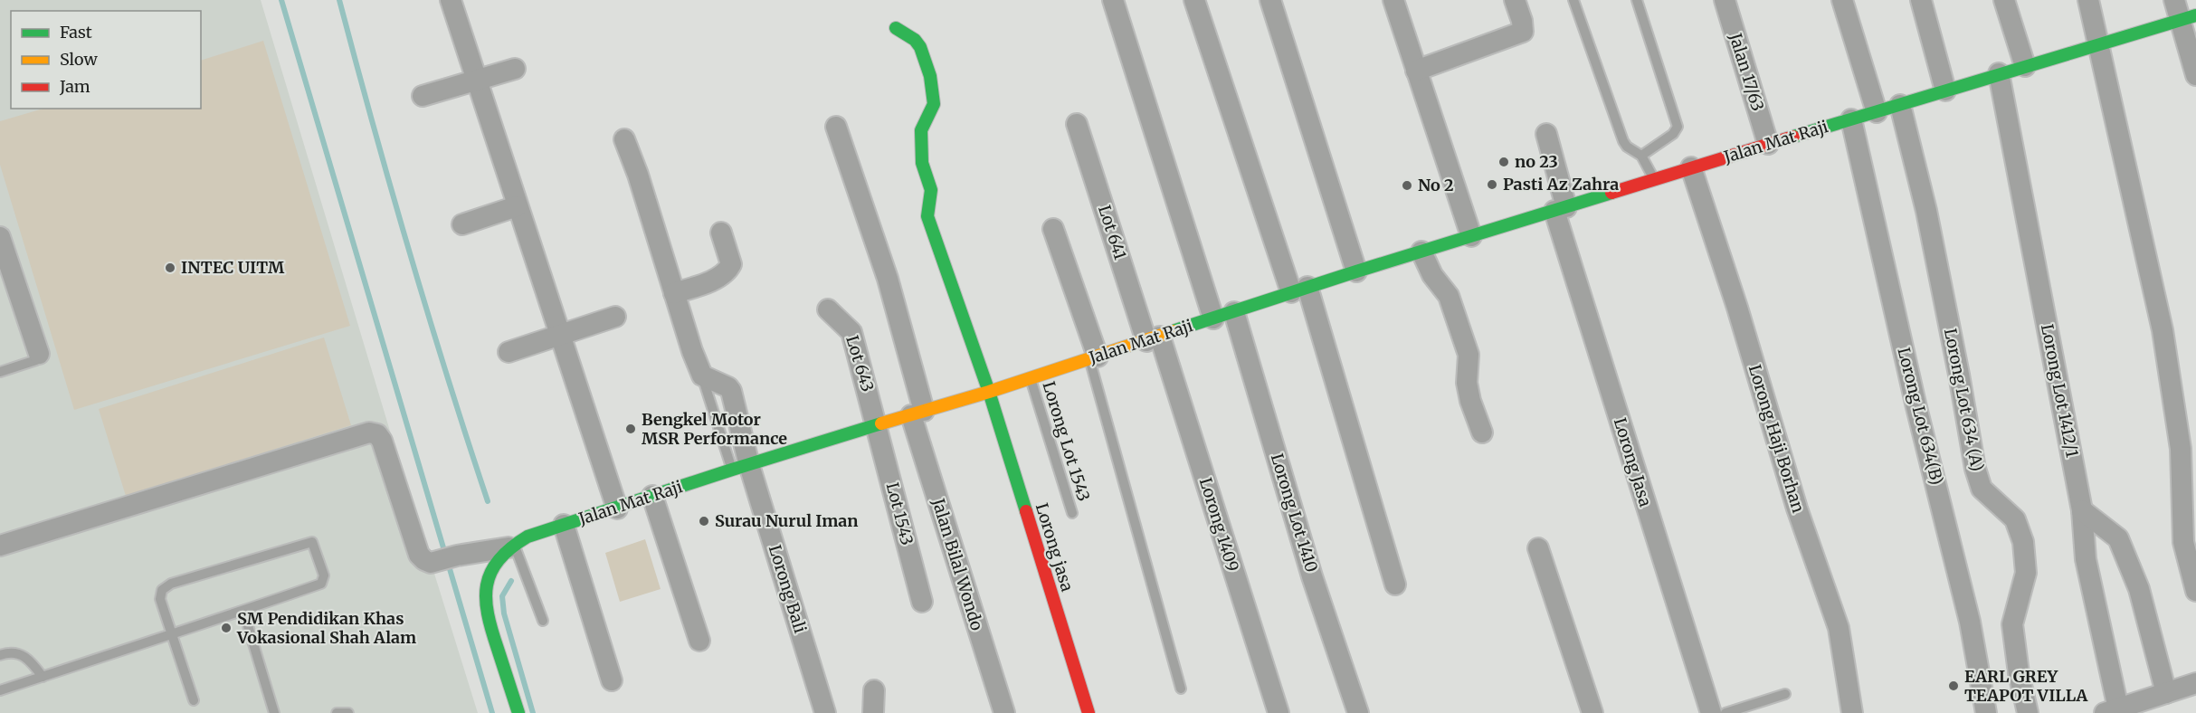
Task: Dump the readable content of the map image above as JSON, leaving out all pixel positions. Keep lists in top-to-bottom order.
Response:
{
  "streets": {
    "street": [
      "Jalan 17/63",
      "Jalan Mat Raji",
      "Lot 641",
      "Lot 643",
      "Lorong Lot 1412/1",
      "Lorong Lot 634 (A)",
      "Lorong Lot 634(B)",
      "Lorong Haji Borhan",
      "Lorong Jasa",
      "Lorong Lot 1410",
      "Lot 1543",
      "Lorong 1409",
      "Lorong jasa",
      "Jalan Bilal Wondo",
      "Lorong Bali"
    ],
    "lane": ["Lorong Lot 1543"]
  },
  "crossings": [
    ["Jalan 17/63", "Jalan Mat Raji"],
    ["Jalan Mat Raji", "Lot 641"],
    ["Jalan Mat Raji", "Lot 643"],
    ["Jalan Mat Raji", "Lorong Lot 1412/1"],
    ["Jalan Mat Raji", "Lorong Lot 634 (A)"],
    ["Jalan Mat Raji", "Lorong Lot 634(B)"],
    ["Jalan Mat Raji", "Lorong Haji Borhan"],
    ["Jalan Mat Raji", "Lorong Lot 1543"],
    ["Jalan Mat Raji", "Lorong Jasa"],
    ["Jalan Mat Raji", "Lorong Lot 1410"],
    ["Jalan Mat Raji", "Lot 1543"],
    ["Jalan Mat Raji", "Lorong 1409"],
    ["Jalan Mat Raji", "Lorong jasa"],
    ["Jalan Mat Raji", "Jalan Bilal Wondo"],
    ["Jalan Mat Raji", "Lorong Bali"],
    ["Lot 641", "Lorong 1409"],
    ["Lot 643", "Lot 1543"]
  ],
  "places": [
    "no 23",
    "Pasti Az Zahra",
    "No 2",
    "INTEC UITM",
    "Bengkel Motor MSR Performance",
    "Surau Nurul Iman",
    "SM Pendidikan Khas Vokasional Shah Alam",
    "EARL GREY TEAPOT VILLA"
  ],
  "legend": ["Fast", "Slow", "Jam"]
}
